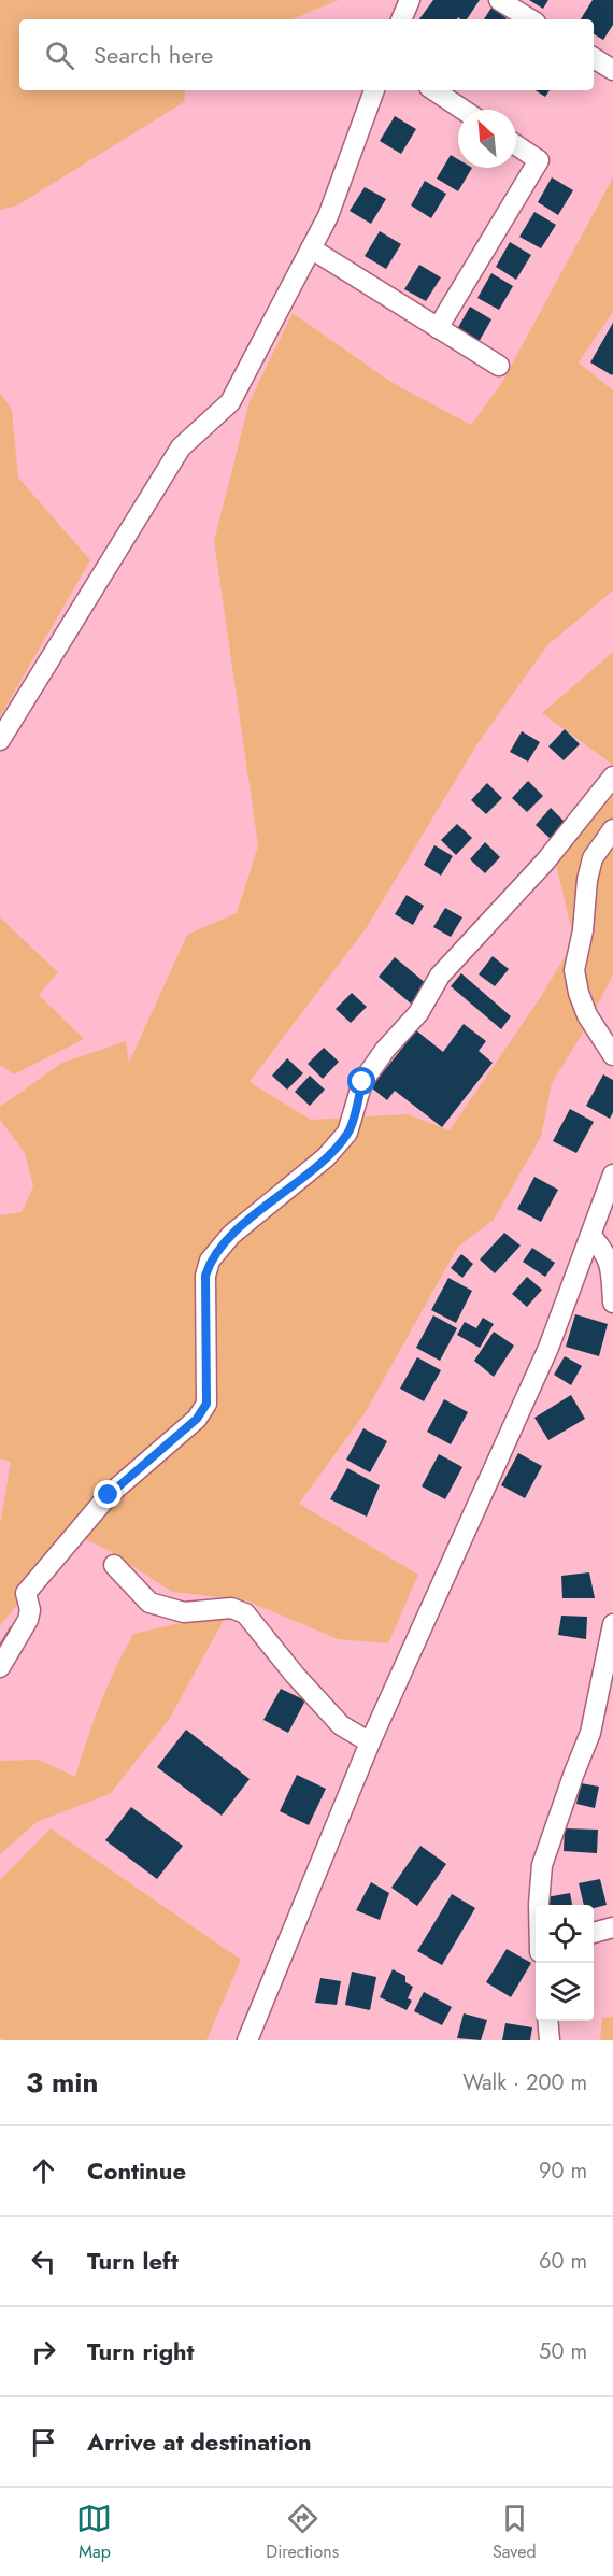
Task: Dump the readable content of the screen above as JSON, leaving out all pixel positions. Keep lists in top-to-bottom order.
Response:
{
  "north": "top left",
  "page": {
    "search": "Search here",
    "heading": ["3 min", "Walk · 200 m"],
    "list": [
      ["Continue", "90 m"],
      ["Turn left", "60 m"],
      ["Turn right", "50 m"],
      "Arrive at destination"
    ],
    "nav": ["Map", "Directions", "Saved"]
  }
}
